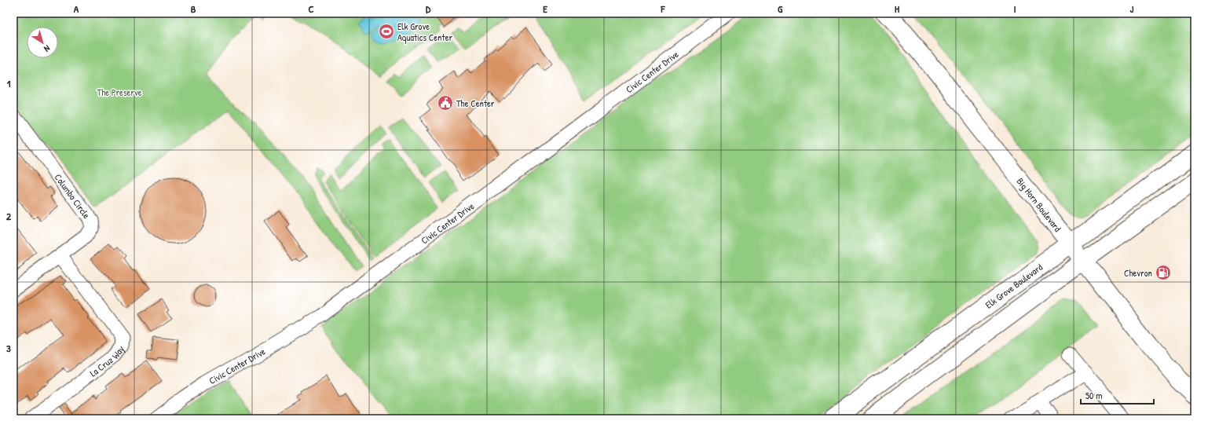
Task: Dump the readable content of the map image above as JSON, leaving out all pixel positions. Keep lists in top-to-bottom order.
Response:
{
  "streets": {
    "main road": ["Big Horn Boulevard", "Elk Grove Boulevard"],
    "street": ["Civic Center Drive", "Columbo Circle", "La Cruz Way"]
  },
  "crossings": [
    ["Columbo Circle", "La Cruz Way"],
    ["Big Horn Boulevard", "Elk Grove Boulevard"]
  ],
  "parks": ["The Preserve"],
  "places": {
    "sports": ["Elk Grove Aquatics Center"],
    "public building": ["The Center"],
    "fuel station": ["Chevron"]
  },
  "scale_bar": "50 m",
  "north": "bottom right",
  "grid": {
    "columns": [
      "A",
      "B",
      "C",
      "D",
      "E",
      "F",
      "G",
      "H",
      "I",
      "J"
    ],
    "rows": ["1", "2", "3"]
  }
}
